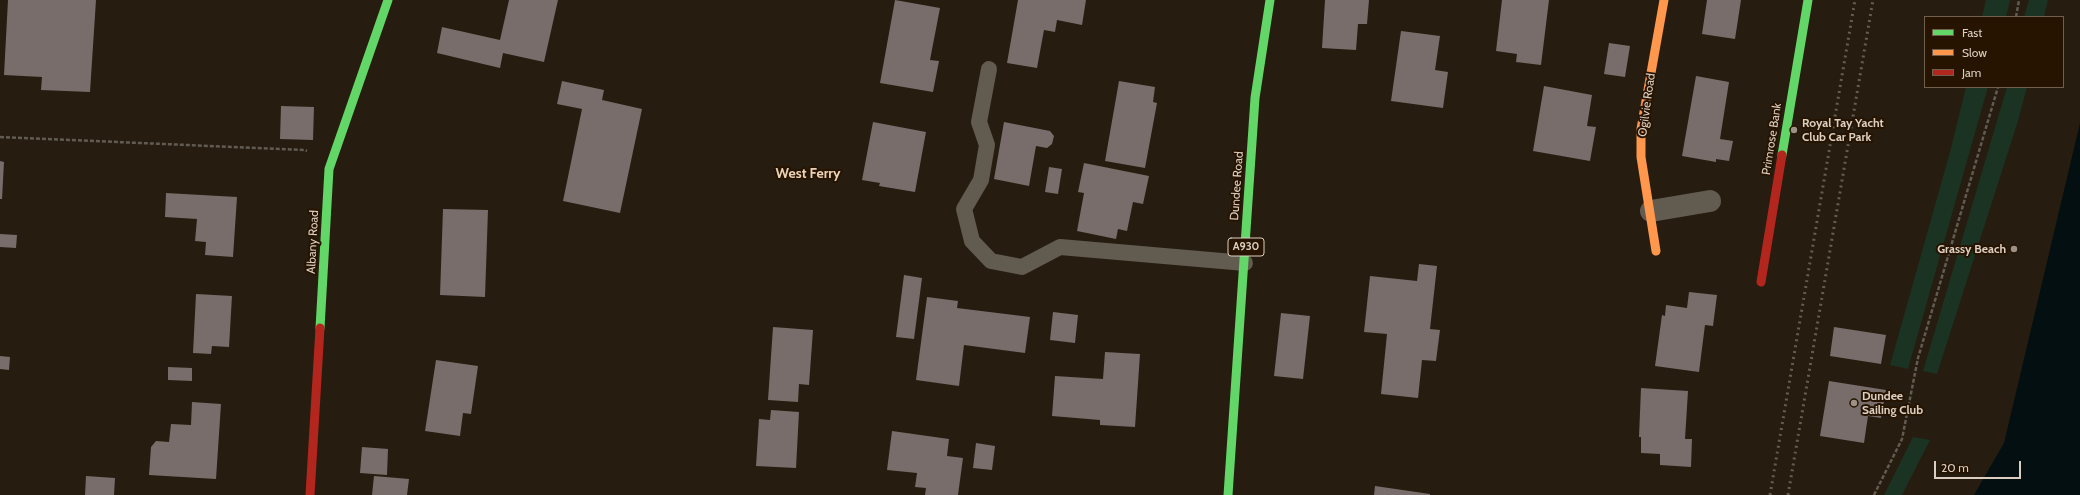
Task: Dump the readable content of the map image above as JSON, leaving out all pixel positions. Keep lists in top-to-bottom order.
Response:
{
  "streets": {
    "street": [
      "Ogilvie Road",
      "Primrose Bank",
      "Dundee Road",
      "Albany Road",
      "A930"
    ]
  },
  "districts": ["West Ferry"],
  "places": ["Royal Tay Yacht Club Car Park", "Grassy Beach", "Dundee Sailing Club"],
  "legend": ["Fast", "Slow", "Jam"],
  "scale_bar": "20 m"
}
